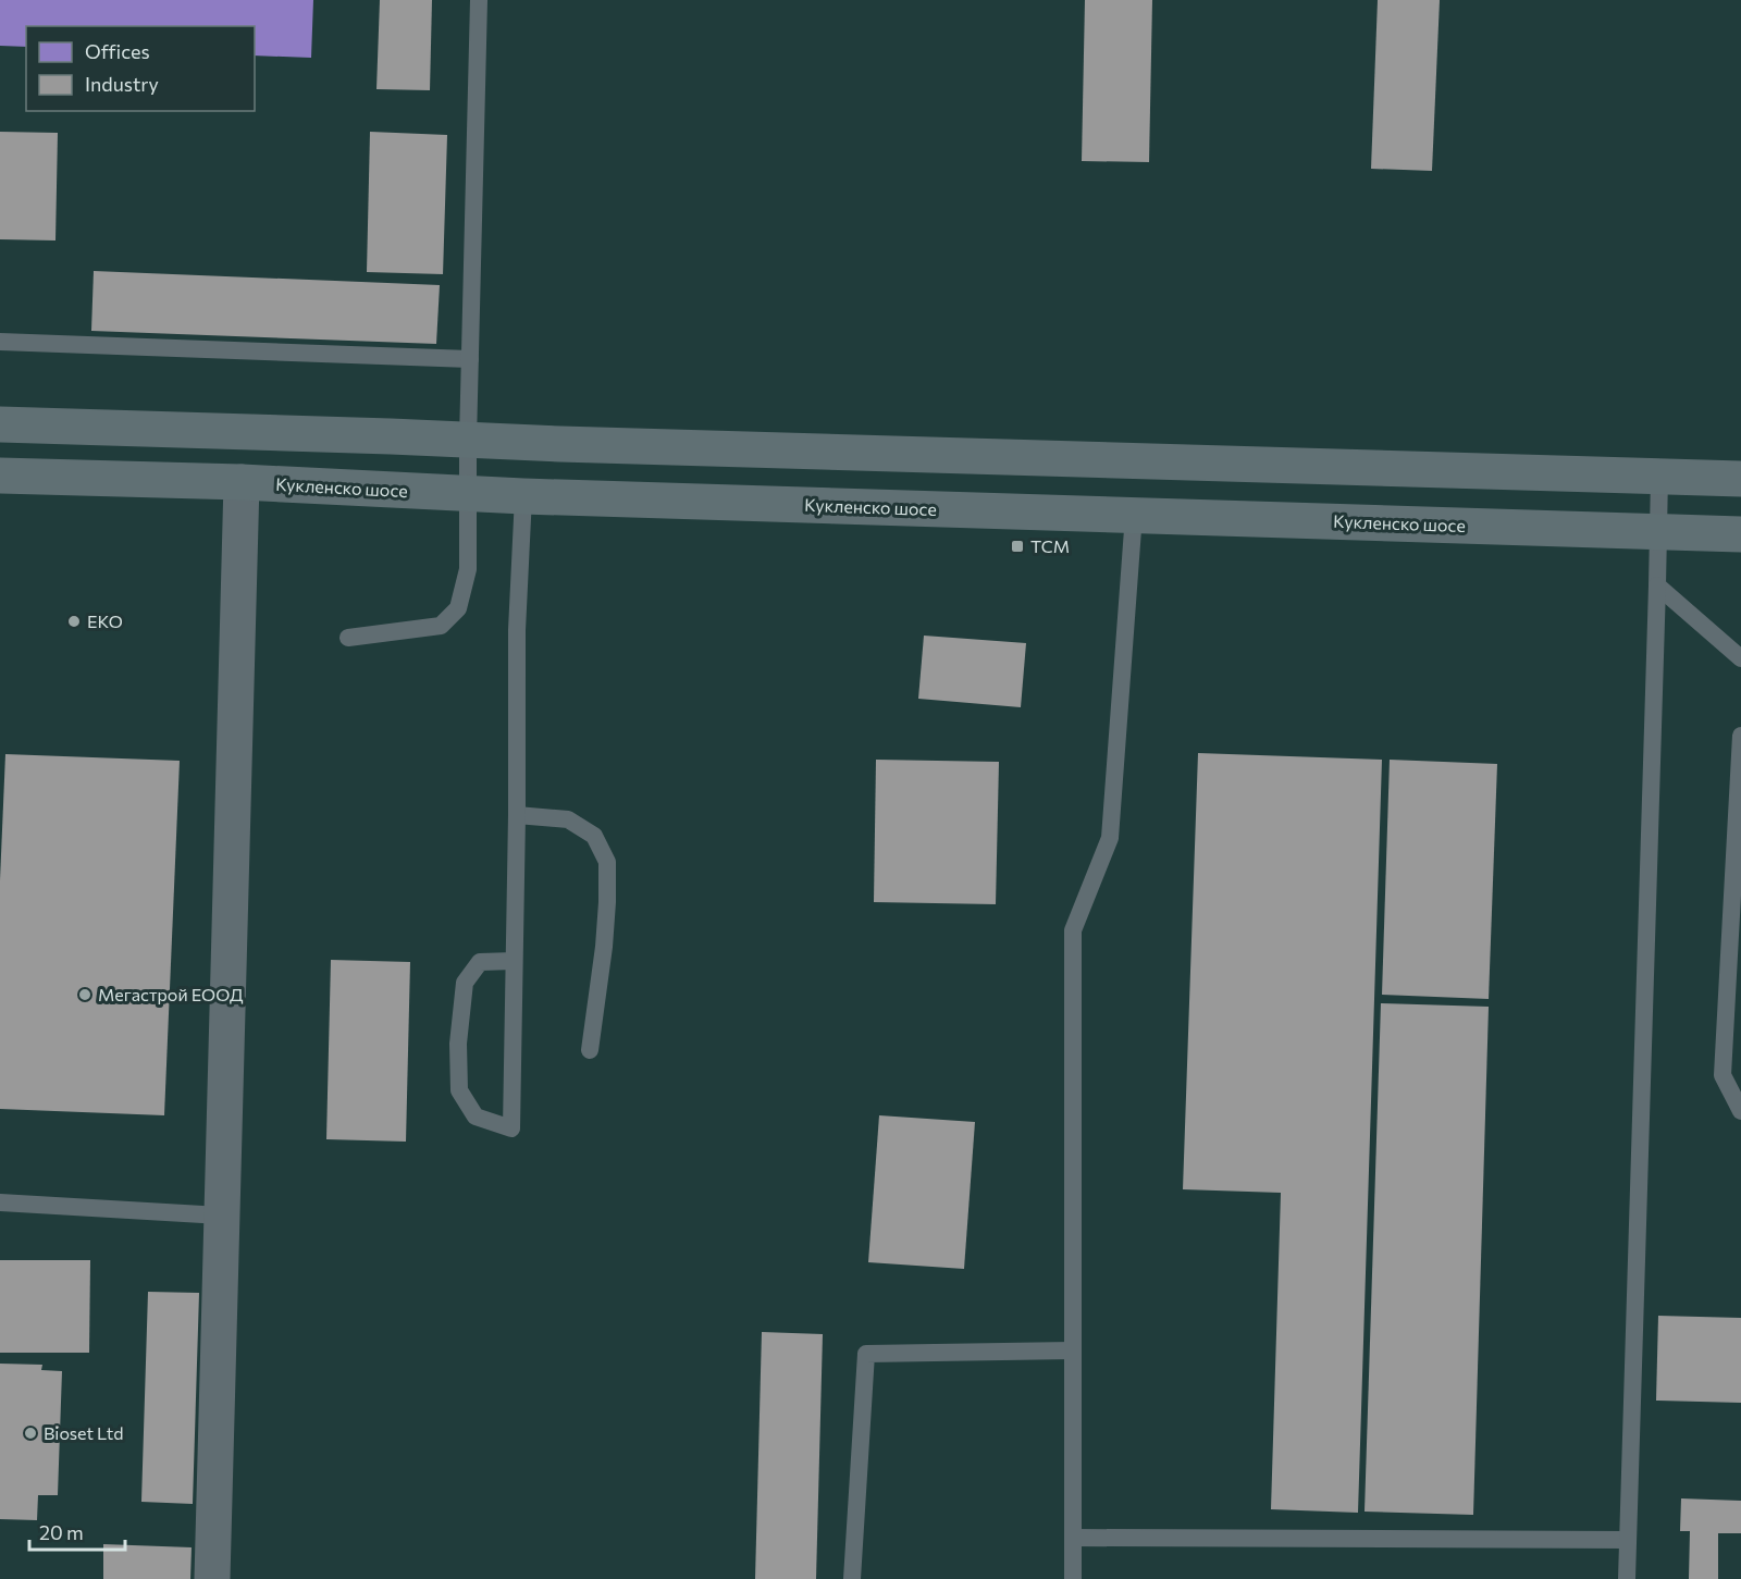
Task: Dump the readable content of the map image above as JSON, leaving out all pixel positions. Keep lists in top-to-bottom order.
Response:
{
  "streets": {
    "main road": ["Кукленско шосе"]
  },
  "places": {
    "transit": ["ТСМ"],
    "other": ["EKO", "Мегастрой ЕООД", "Bioset Ltd"]
  },
  "legend": ["Offices", "Industry"],
  "scale_bar": "20 m"
}
